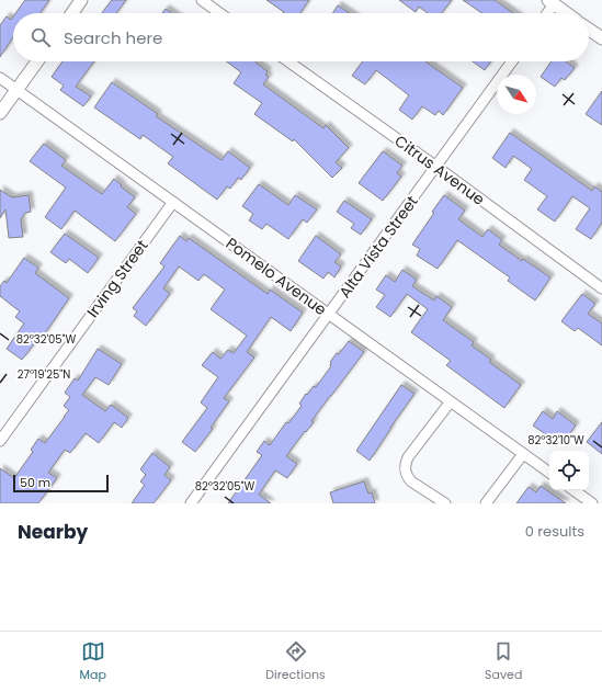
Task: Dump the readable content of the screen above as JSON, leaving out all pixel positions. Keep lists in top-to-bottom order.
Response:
{
  "streets": {
    "street": [
      "Citrus Avenue",
      "Alta Vista Street",
      "Pomelo Avenue",
      "Irving Street"
    ]
  },
  "crossings": [
    ["Citrus Avenue", "Alta Vista Street"],
    ["Alta Vista Street", "Pomelo Avenue"],
    ["Pomelo Avenue", "Irving Street"]
  ],
  "scale_bar": "50 m",
  "north": "bottom right",
  "page": {
    "search": "Search here",
    "scale": "50 m",
    "heading": ["Nearby", "0 results"],
    "nav": ["Map", "Directions", "Saved"]
  },
  "coordinates": ["82°32'05\"W", "27°19'25\"N", "82°32'10\"W"]
}
